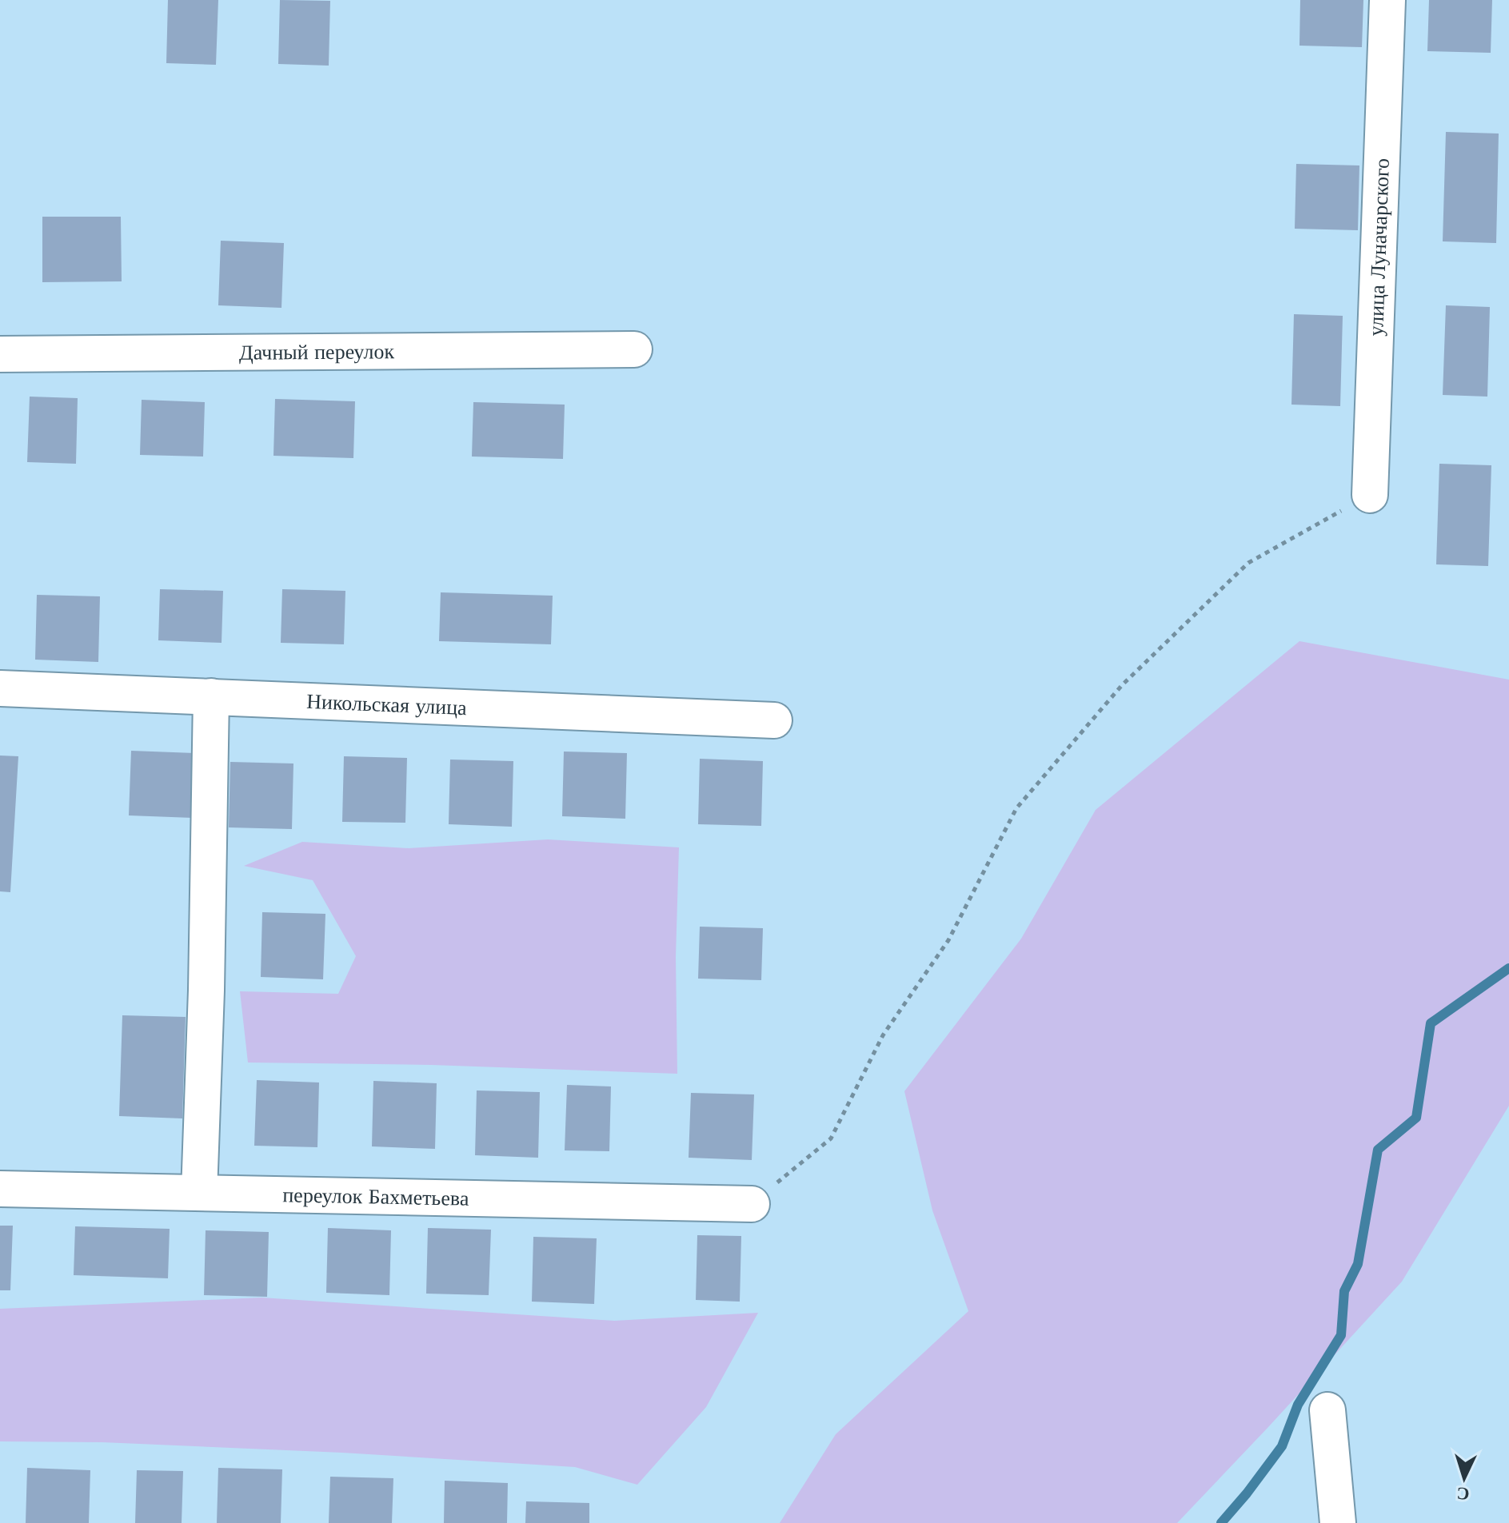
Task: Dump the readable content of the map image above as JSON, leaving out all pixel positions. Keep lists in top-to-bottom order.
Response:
{
  "streets": {
    "street": [
      "улица Луначарского",
      "Дачный переулок",
      "Никольская улица",
      "переулок Бахметьева"
    ]
  },
  "north": "bottom"
}
